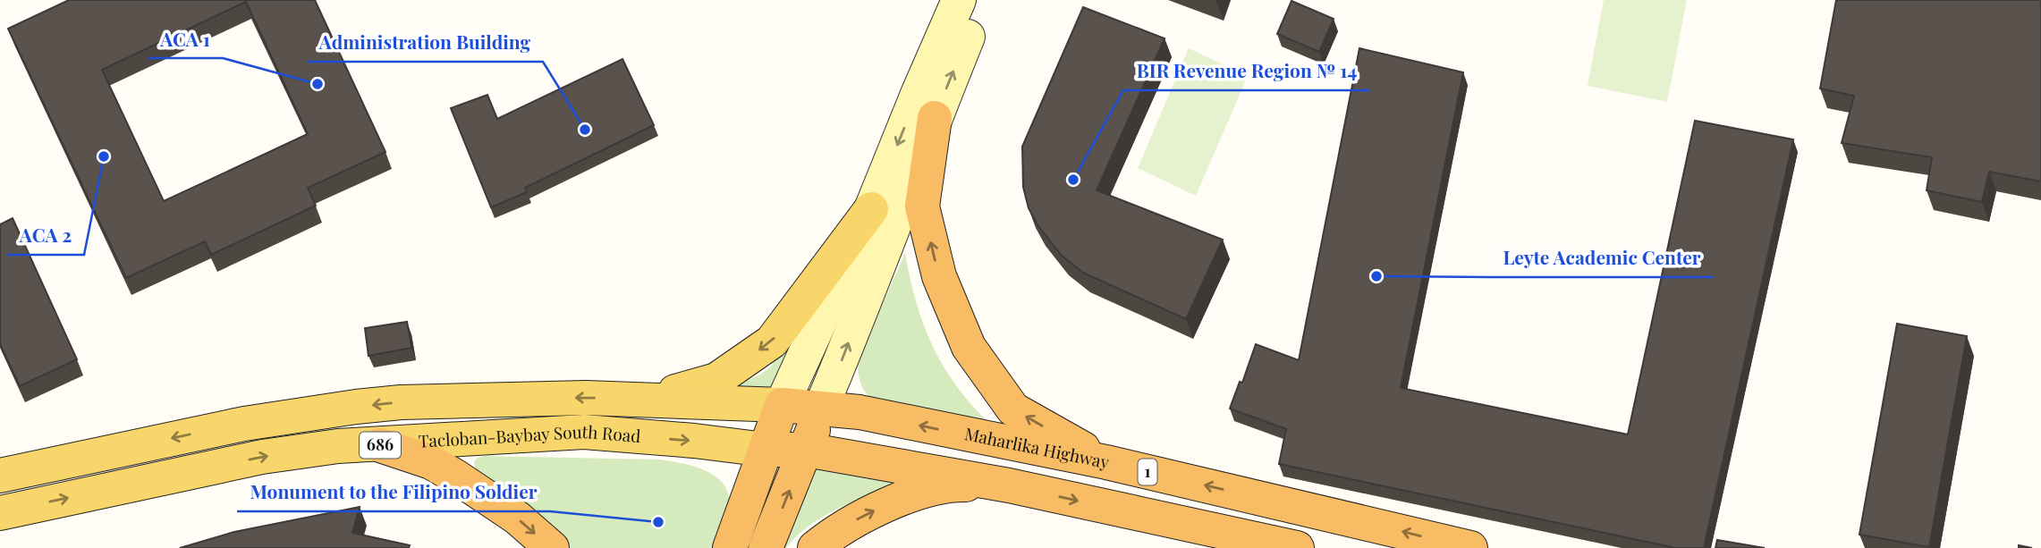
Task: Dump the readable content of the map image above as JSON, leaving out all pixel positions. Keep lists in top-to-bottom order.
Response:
{
  "streets": {
    "highway": ["686", "Maharlika Highway", "1"],
    "main road": ["Tacloban-Baybay South Road"]
  },
  "crossings": [
    ["Tacloban-Baybay South Road", "686"],
    ["686", "Maharlika Highway"]
  ],
  "places": [
    "ACA 1",
    "Administration Building",
    "ACA 2",
    "BIR Revenue Region № 14",
    "Leyte Academic Center",
    "Monument to the Filipino Soldier"
  ]
}
